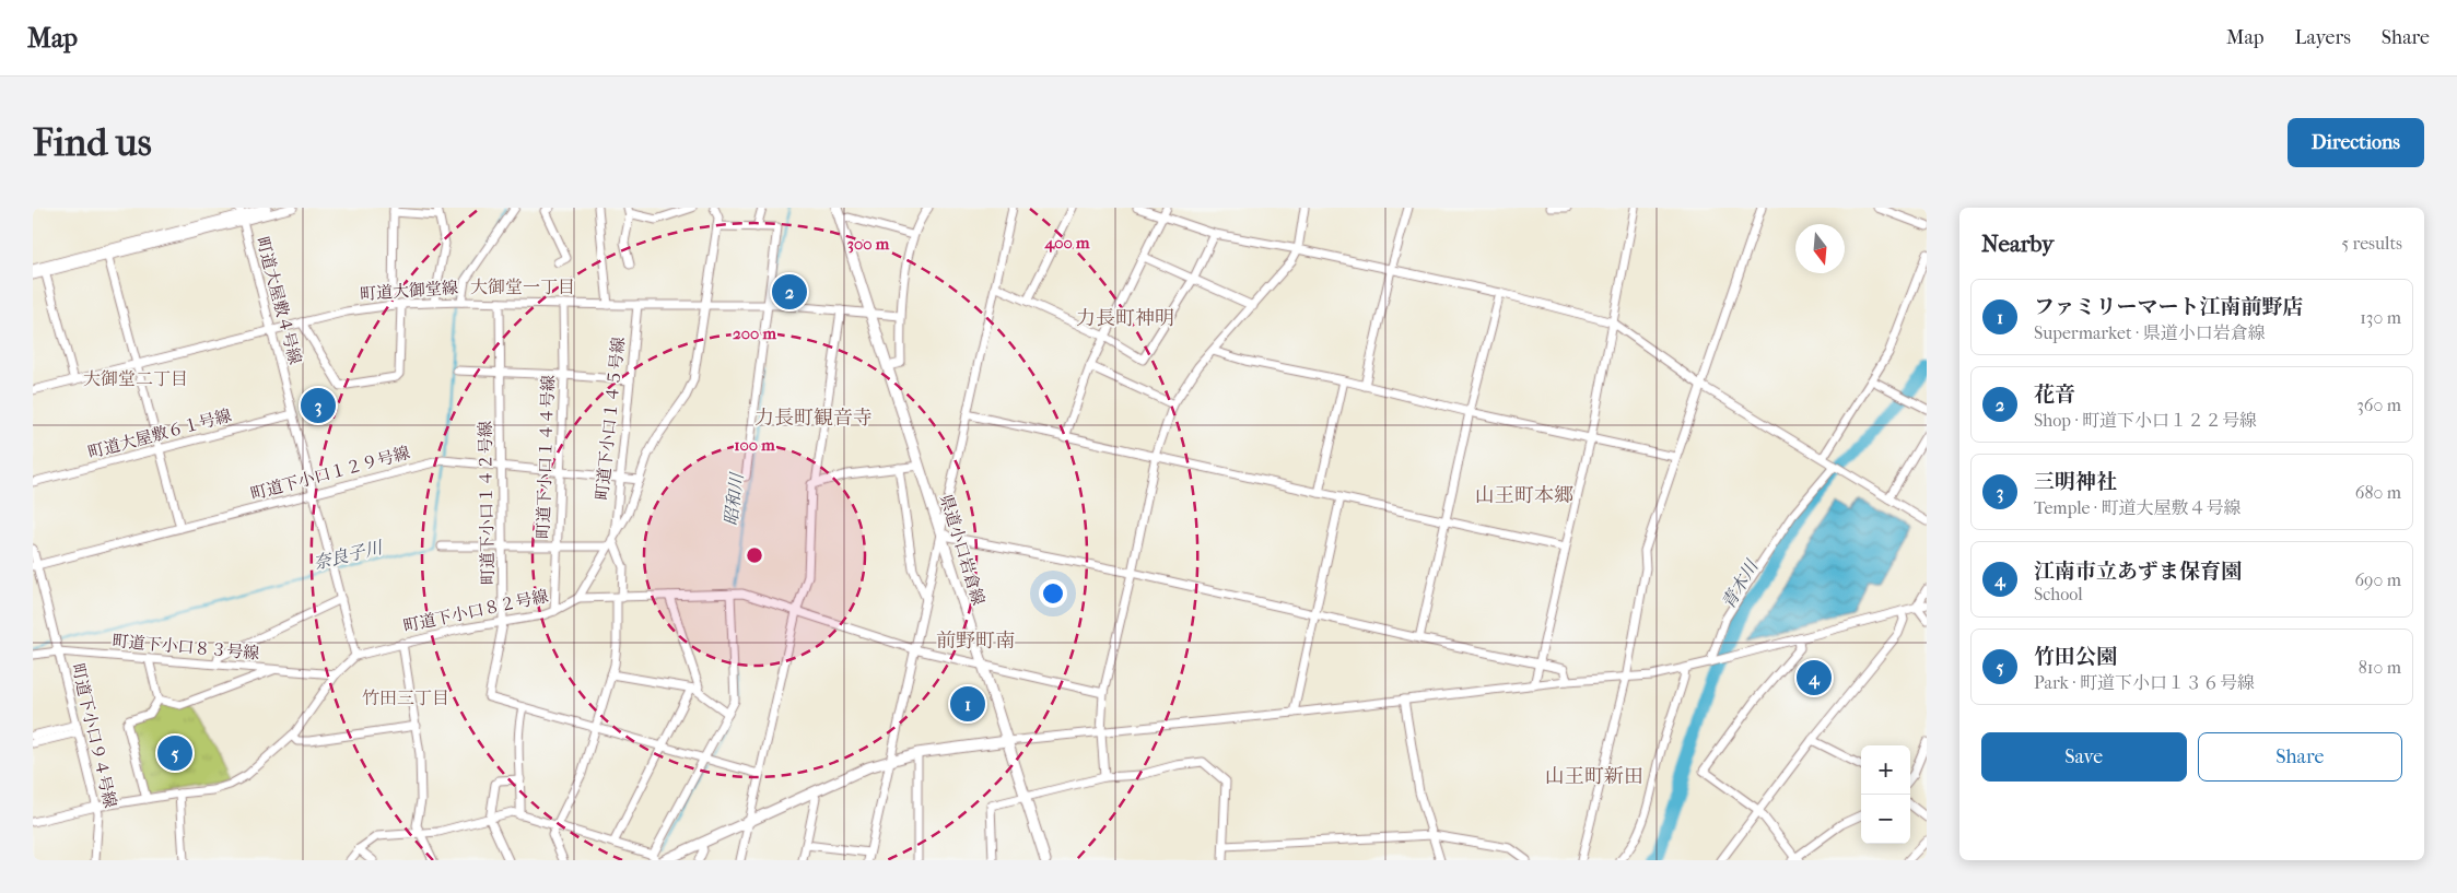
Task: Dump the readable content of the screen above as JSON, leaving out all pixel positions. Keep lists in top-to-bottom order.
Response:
{
  "streets": {
    "main road": ["県道小口岩倉線"],
    "street": [
      "町道大御堂線",
      "町道大屋敷４号線",
      "町道下小口１４５号線",
      "町道大屋敷６１号線",
      "町道下小口１４４号線",
      "町道下小口１２９号線",
      "町道下小口１４２号線",
      "町道下小口８２号線",
      "町道下小口８３号線",
      "町道下小口９４号線"
    ]
  },
  "crossings": [
    ["町道大御堂線", "町道大屋敷４号線"],
    ["町道大御堂線", "町道下小口１４５号線"],
    ["町道大御堂線", "町道下小口１４４号線"],
    ["町道大御堂線", "町道下小口１４２号線"],
    ["町道大御堂線", "県道小口岩倉線"],
    ["町道大屋敷４号線", "町道大屋敷６１号線"],
    ["町道大屋敷４号線", "町道下小口１２９号線"],
    ["町道大屋敷４号線", "町道下小口８２号線"],
    ["町道下小口１４５号線", "町道下小口１２９号線"],
    ["町道下小口１４４号線", "町道下小口１２９号線"],
    ["町道下小口１４４号線", "町道下小口８２号線"],
    ["町道下小口１２９号線", "町道下小口１４２号線"],
    ["町道下小口１２９号線", "町道下小口９４号線"],
    ["町道下小口１４２号線", "町道下小口８２号線"],
    ["町道下小口８２号線", "町道下小口８３号線"],
    ["町道下小口８２号線", "町道下小口９４号線"],
    ["町道下小口８３号線", "町道下小口９４号線"]
  ],
  "districts": [
    "大御堂一丁目",
    "力長町神明",
    "大御堂二丁目",
    "力長町観音寺",
    "山王町本郷",
    "前野町南",
    "竹田三丁目",
    "山王町新田"
  ],
  "water": ["昭和川", "奈良子川", "青木川"],
  "north": "bottom",
  "page": {
    "header": "Map",
    "nav": ["Map", "Layers", "Share"],
    "buttons": [
      "Directions",
      ["Save", "Share"]
    ],
    "title": "Find us",
    "heading": ["Nearby", "5 results"],
    "pins": [
      "2",
      "3",
      "4",
      "1",
      "5"
    ],
    "list": [
      {
        "mark": "1",
        "name": "ファミリーマート江南前野店",
        "note": "Supermarket · 県道小口岩倉線",
        "value": "130 m"
      },
      {
        "mark": "2",
        "name": "花音",
        "note": "Shop · 町道下小口１２２号線",
        "value": "360 m"
      },
      {
        "mark": "3",
        "name": "三明神社",
        "note": "Temple · 町道大屋敷４号線",
        "value": "680 m"
      },
      {
        "mark": "4",
        "name": "江南市立あずま保育園",
        "note": "School",
        "value": "690 m"
      },
      {
        "mark": "5",
        "name": "竹田公園",
        "note": "Park · 町道下小口１３６号線",
        "value": "810 m"
      }
    ],
    "map_buttons": ["+", "−"]
  },
  "rings": [
    "400 m",
    "300 m",
    "200 m",
    "100 m"
  ]
}
